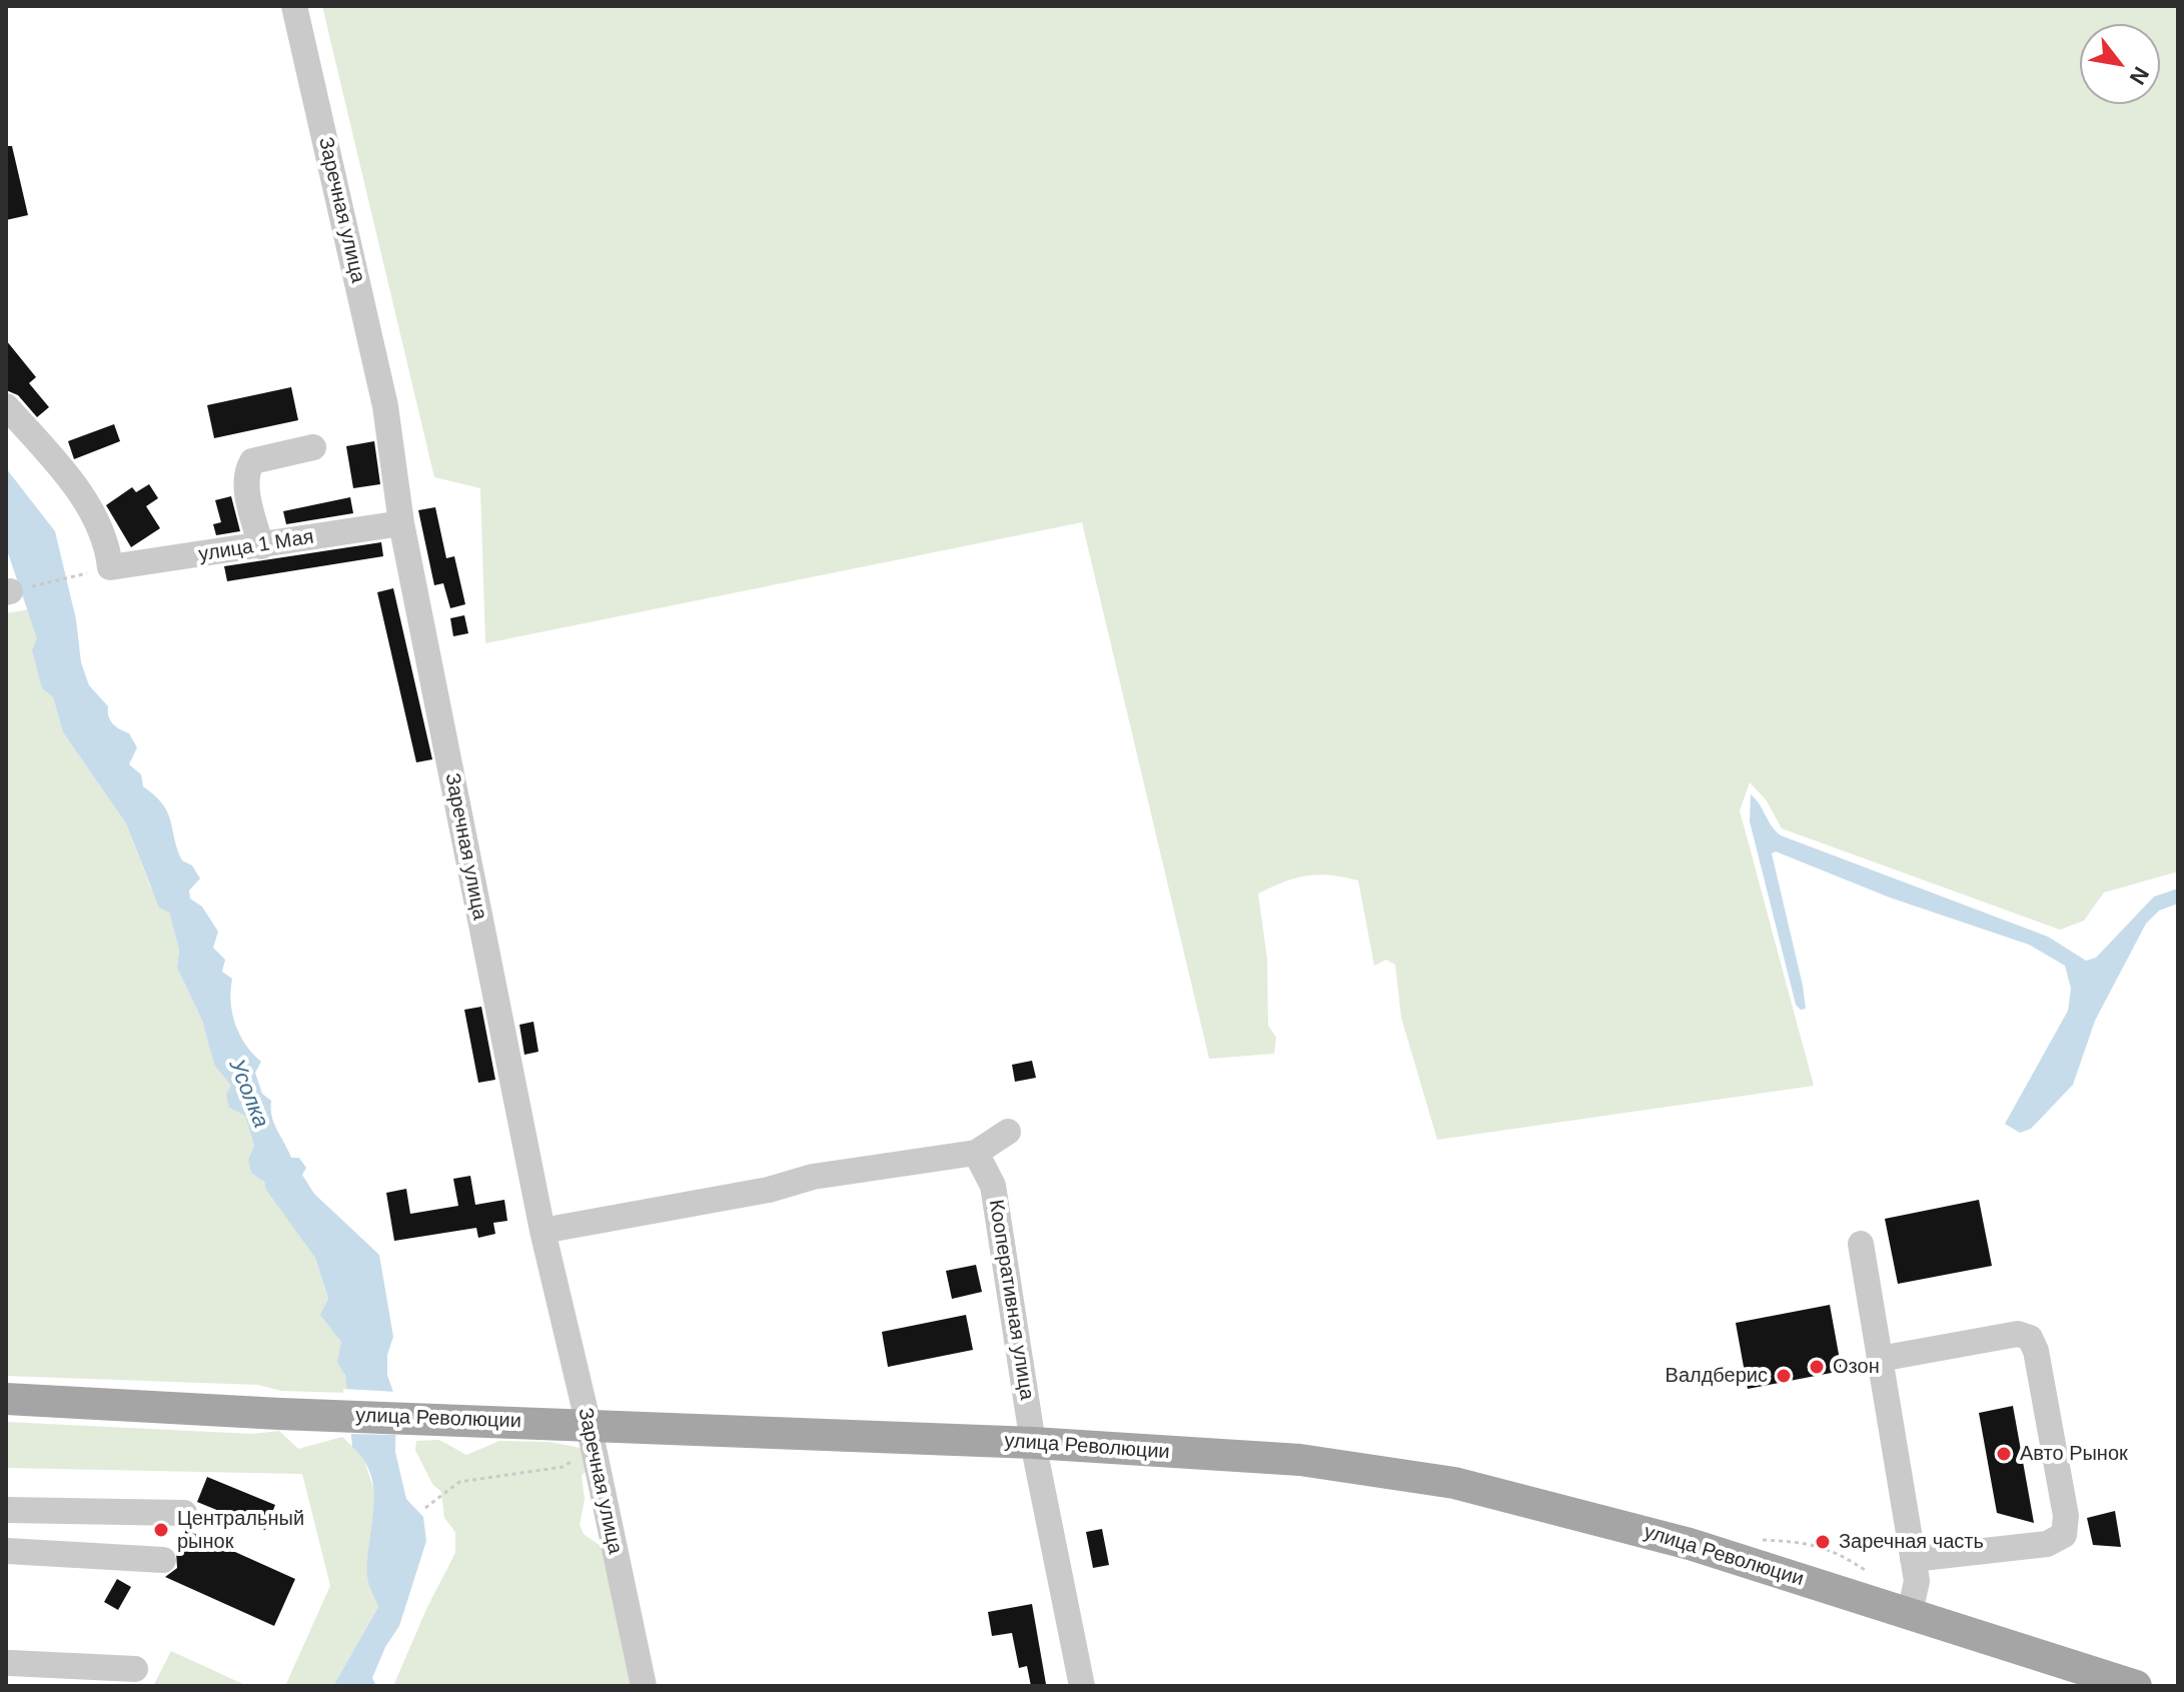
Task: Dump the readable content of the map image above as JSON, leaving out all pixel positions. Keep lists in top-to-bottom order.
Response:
{
  "streets": {
    "main road": ["улица Революции"],
    "street": ["Заречная улица", "улица 1 Мая", "Кооперативная улица"]
  },
  "crossings": [
    ["Заречная улица", "улица 1 Мая"],
    ["Заречная улица", "улица Революции"],
    ["Кооперативная улица", "улица Революции"]
  ],
  "water": ["Усолка"],
  "places": [
    "Озон",
    "Валдберис",
    "Авто Рынок",
    "Центральный рынок",
    "Заречная часть"
  ],
  "north": "bottom right"
}
